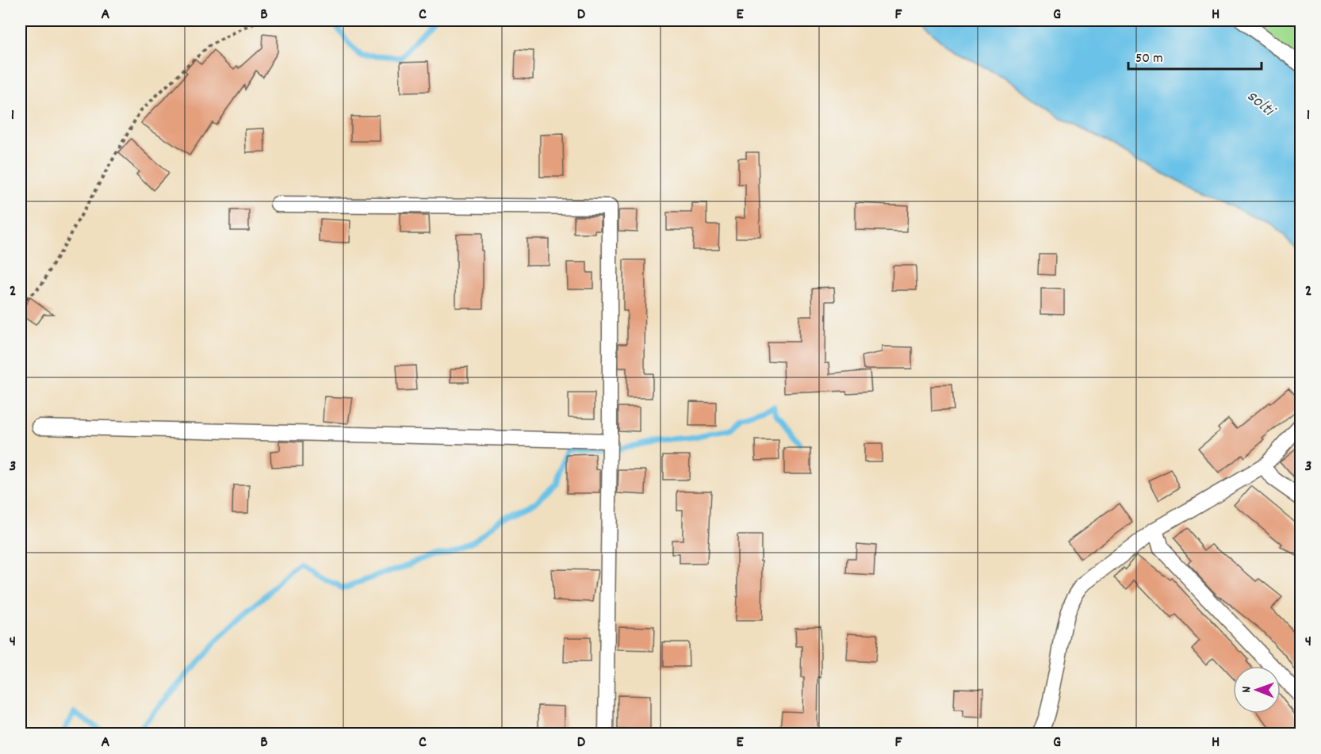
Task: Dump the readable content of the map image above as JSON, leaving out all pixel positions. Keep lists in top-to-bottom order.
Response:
{
  "water": ["solti"],
  "scale_bar": "50 m",
  "north": "left",
  "grid": {
    "columns": [
      "A",
      "B",
      "C",
      "D",
      "E",
      "F",
      "G",
      "H"
    ],
    "rows": [
      "1",
      "2",
      "3",
      "4"
    ]
  }
}
